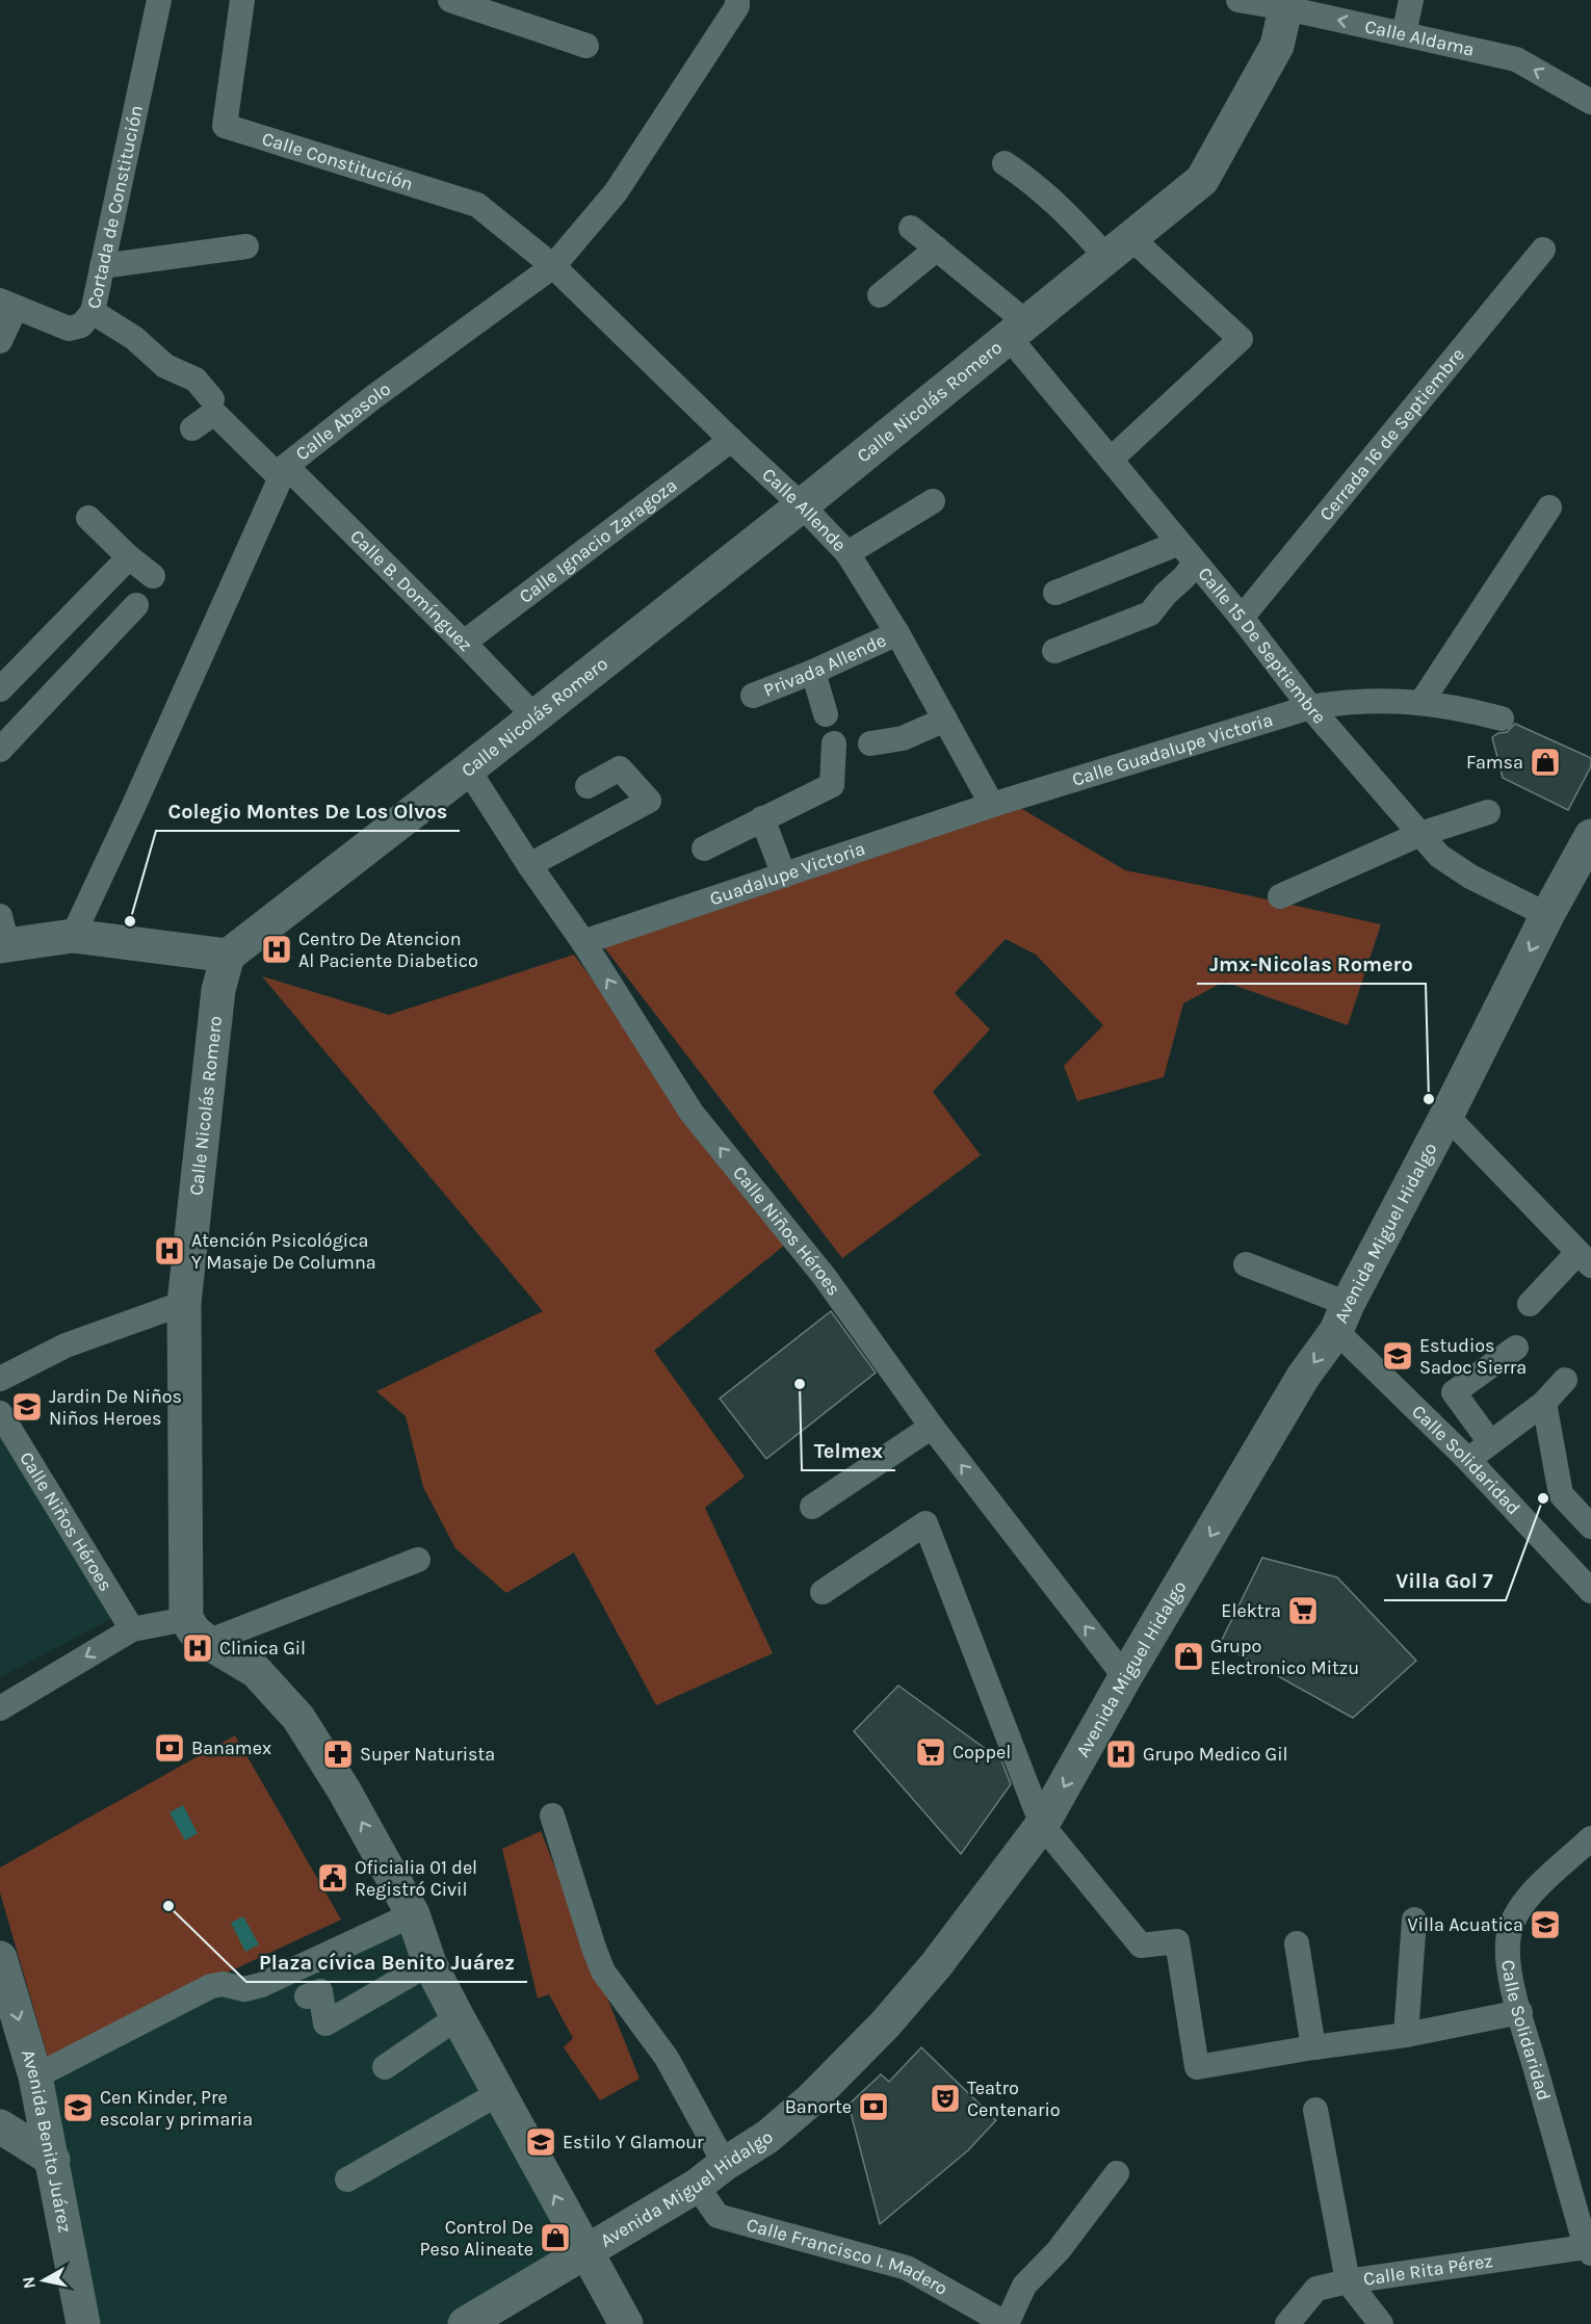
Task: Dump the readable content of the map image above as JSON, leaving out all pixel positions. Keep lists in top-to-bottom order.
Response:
{
  "streets": {
    "main road": ["Calle Nicolás Romero", "Avenida Miguel Hidalgo", "Avenida Benito Juárez"],
    "street": [
      "Calle Aldama",
      "Calle Constitución",
      "Cortada de Constitución",
      "Calle Abasolo",
      "Cerrada 16 de Septiembre",
      "Calle Allende",
      "Calle Ignacio Zaragoza",
      "Calle B. Domínguez",
      "Calle 15 De Septiembre",
      "Privada Allende",
      "Calle Guadalupe Victoria",
      "Guadalupe Victoria",
      "Calle Niños Héroes",
      "Calle Solidaridad",
      "Calle Francisco I. Madero",
      "Calle Rita Pérez"
    ]
  },
  "crossings": [
    ["Calle Aldama", "Calle Nicolás Romero"],
    ["Calle Constitución", "Calle Abasolo"],
    ["Calle Constitución", "Calle Allende"],
    ["Calle Nicolás Romero", "Calle Allende"],
    ["Calle Nicolás Romero", "Calle B. Domínguez"],
    ["Calle Nicolás Romero", "Calle 15 De Septiembre"],
    ["Calle Nicolás Romero", "Calle Niños Héroes"],
    ["Calle Abasolo", "Calle Allende"],
    ["Calle Abasolo", "Calle B. Domínguez"],
    ["Cerrada 16 de Septiembre", "Calle 15 De Septiembre"],
    ["Calle Allende", "Calle Ignacio Zaragoza"],
    ["Calle Allende", "Privada Allende"],
    ["Calle Allende", "Calle Guadalupe Victoria"],
    ["Calle Allende", "Guadalupe Victoria"],
    ["Calle Ignacio Zaragoza", "Calle B. Domínguez"],
    ["Calle 15 De Septiembre", "Calle Guadalupe Victoria"],
    ["Calle 15 De Septiembre", "Avenida Miguel Hidalgo"],
    ["Calle Guadalupe Victoria", "Guadalupe Victoria"],
    ["Guadalupe Victoria", "Calle Niños Héroes"],
    ["Calle Niños Héroes", "Avenida Miguel Hidalgo"],
    ["Avenida Miguel Hidalgo", "Calle Solidaridad"],
    ["Avenida Miguel Hidalgo", "Calle Francisco I. Madero"],
    ["Calle Solidaridad", "Calle Rita Pérez"]
  ],
  "one_way": ["Calle Aldama", "Calle Niños Héroes", "Avenida Miguel Hidalgo"],
  "places": {
    "shop": ["Famsa", "Grupo Electronico Mitzu", "Control De Peso Alineate"],
    "other": [
      "Colegio Montes De Los Olvos",
      "Jmx-Nicolas Romero",
      "Telmex",
      "Villa Gol 7",
      "Plaza cívica Benito Juárez"
    ],
    "hospital": [
      "Centro De Atencion Al Paciente Diabetico",
      "Atención Psicológica Y Masaje De Columna",
      "Clinica Gil",
      "Grupo Medico Gil"
    ],
    "school or university": [
      "Estudios Sadoc Sierra",
      "Jardin De Niños Niños Heroes",
      "Villa Acuatica",
      "Cen Kinder, Pre escolar y primaria",
      "Estilo Y Glamour"
    ],
    "supermarket": ["Elektra", "Coppel"],
    "bank": ["Banamex", "Banorte"],
    "pharmacy": ["Super Naturista"],
    "public building": ["Oficialia 01 del Registró Civil"],
    "theatre": ["Teatro Centenario"]
  },
  "north": "left"
}
